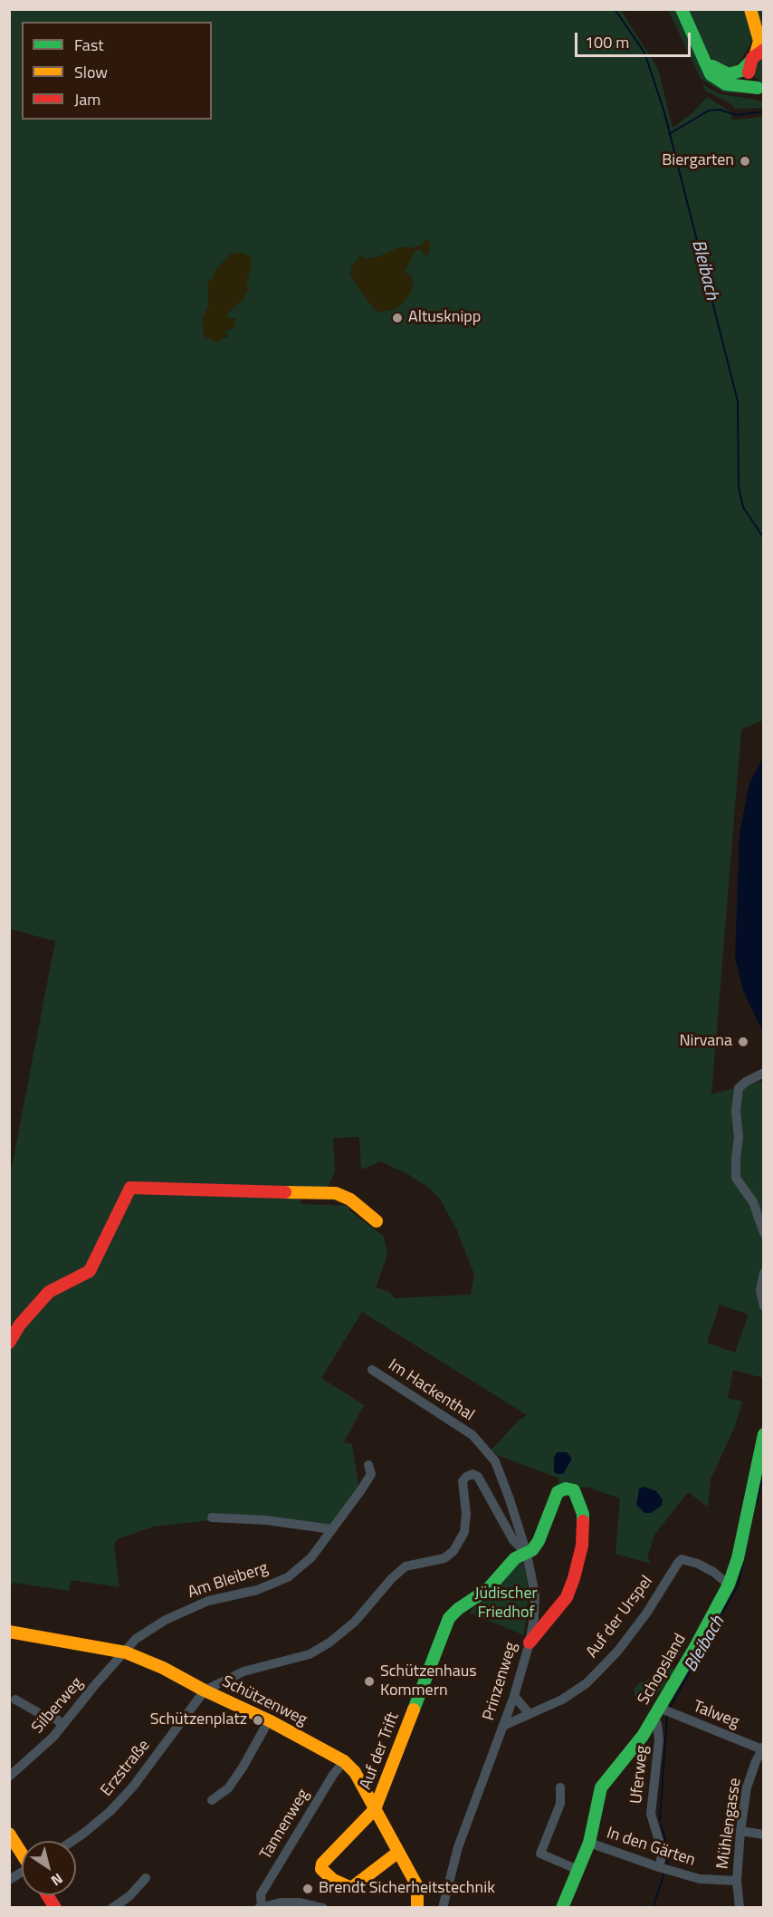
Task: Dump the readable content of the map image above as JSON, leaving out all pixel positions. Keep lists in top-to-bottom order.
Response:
{
  "streets": {
    "street": [
      "Im Hackenthal",
      "Am Bleiberg",
      "Auf der Urspel",
      "Schopsland",
      "Prinzenweg",
      "Schützenweg",
      "Silberweg",
      "Talweg",
      "Auf der Trift",
      "Erzstraße",
      "Uferweg",
      "Mühlengasse",
      "Tannenweg",
      "In den Gärten"
    ]
  },
  "crossings": [
    ["Im Hackenthal", "Prinzenweg"],
    ["Am Bleiberg", "Schützenweg"],
    ["Am Bleiberg", "Silberweg"],
    ["Auf der Urspel", "Schopsland"],
    ["Auf der Urspel", "Prinzenweg"],
    ["Schopsland", "Talweg"],
    ["Schopsland", "Uferweg"],
    ["Schopsland", "In den Gärten"],
    ["Prinzenweg", "Auf der Trift"],
    ["Schützenweg", "Silberweg"],
    ["Schützenweg", "Auf der Trift"],
    ["Schützenweg", "Erzstraße"],
    ["Schützenweg", "Tannenweg"],
    ["Talweg", "Uferweg"],
    ["Talweg", "Mühlengasse"],
    ["Uferweg", "In den Gärten"],
    ["Mühlengasse", "In den Gärten"]
  ],
  "water": ["Bleibach"],
  "parks": ["Jüdischer Friedhof"],
  "places": [
    "Biergarten",
    "Altusknipp",
    "Nirvana",
    "Schützenhaus Kommern",
    "Schützenplatz",
    "Brendt Sicherheitstechnik"
  ],
  "legend": ["Fast", "Slow", "Jam"],
  "scale_bar": "100 m",
  "north": "bottom right"
}
